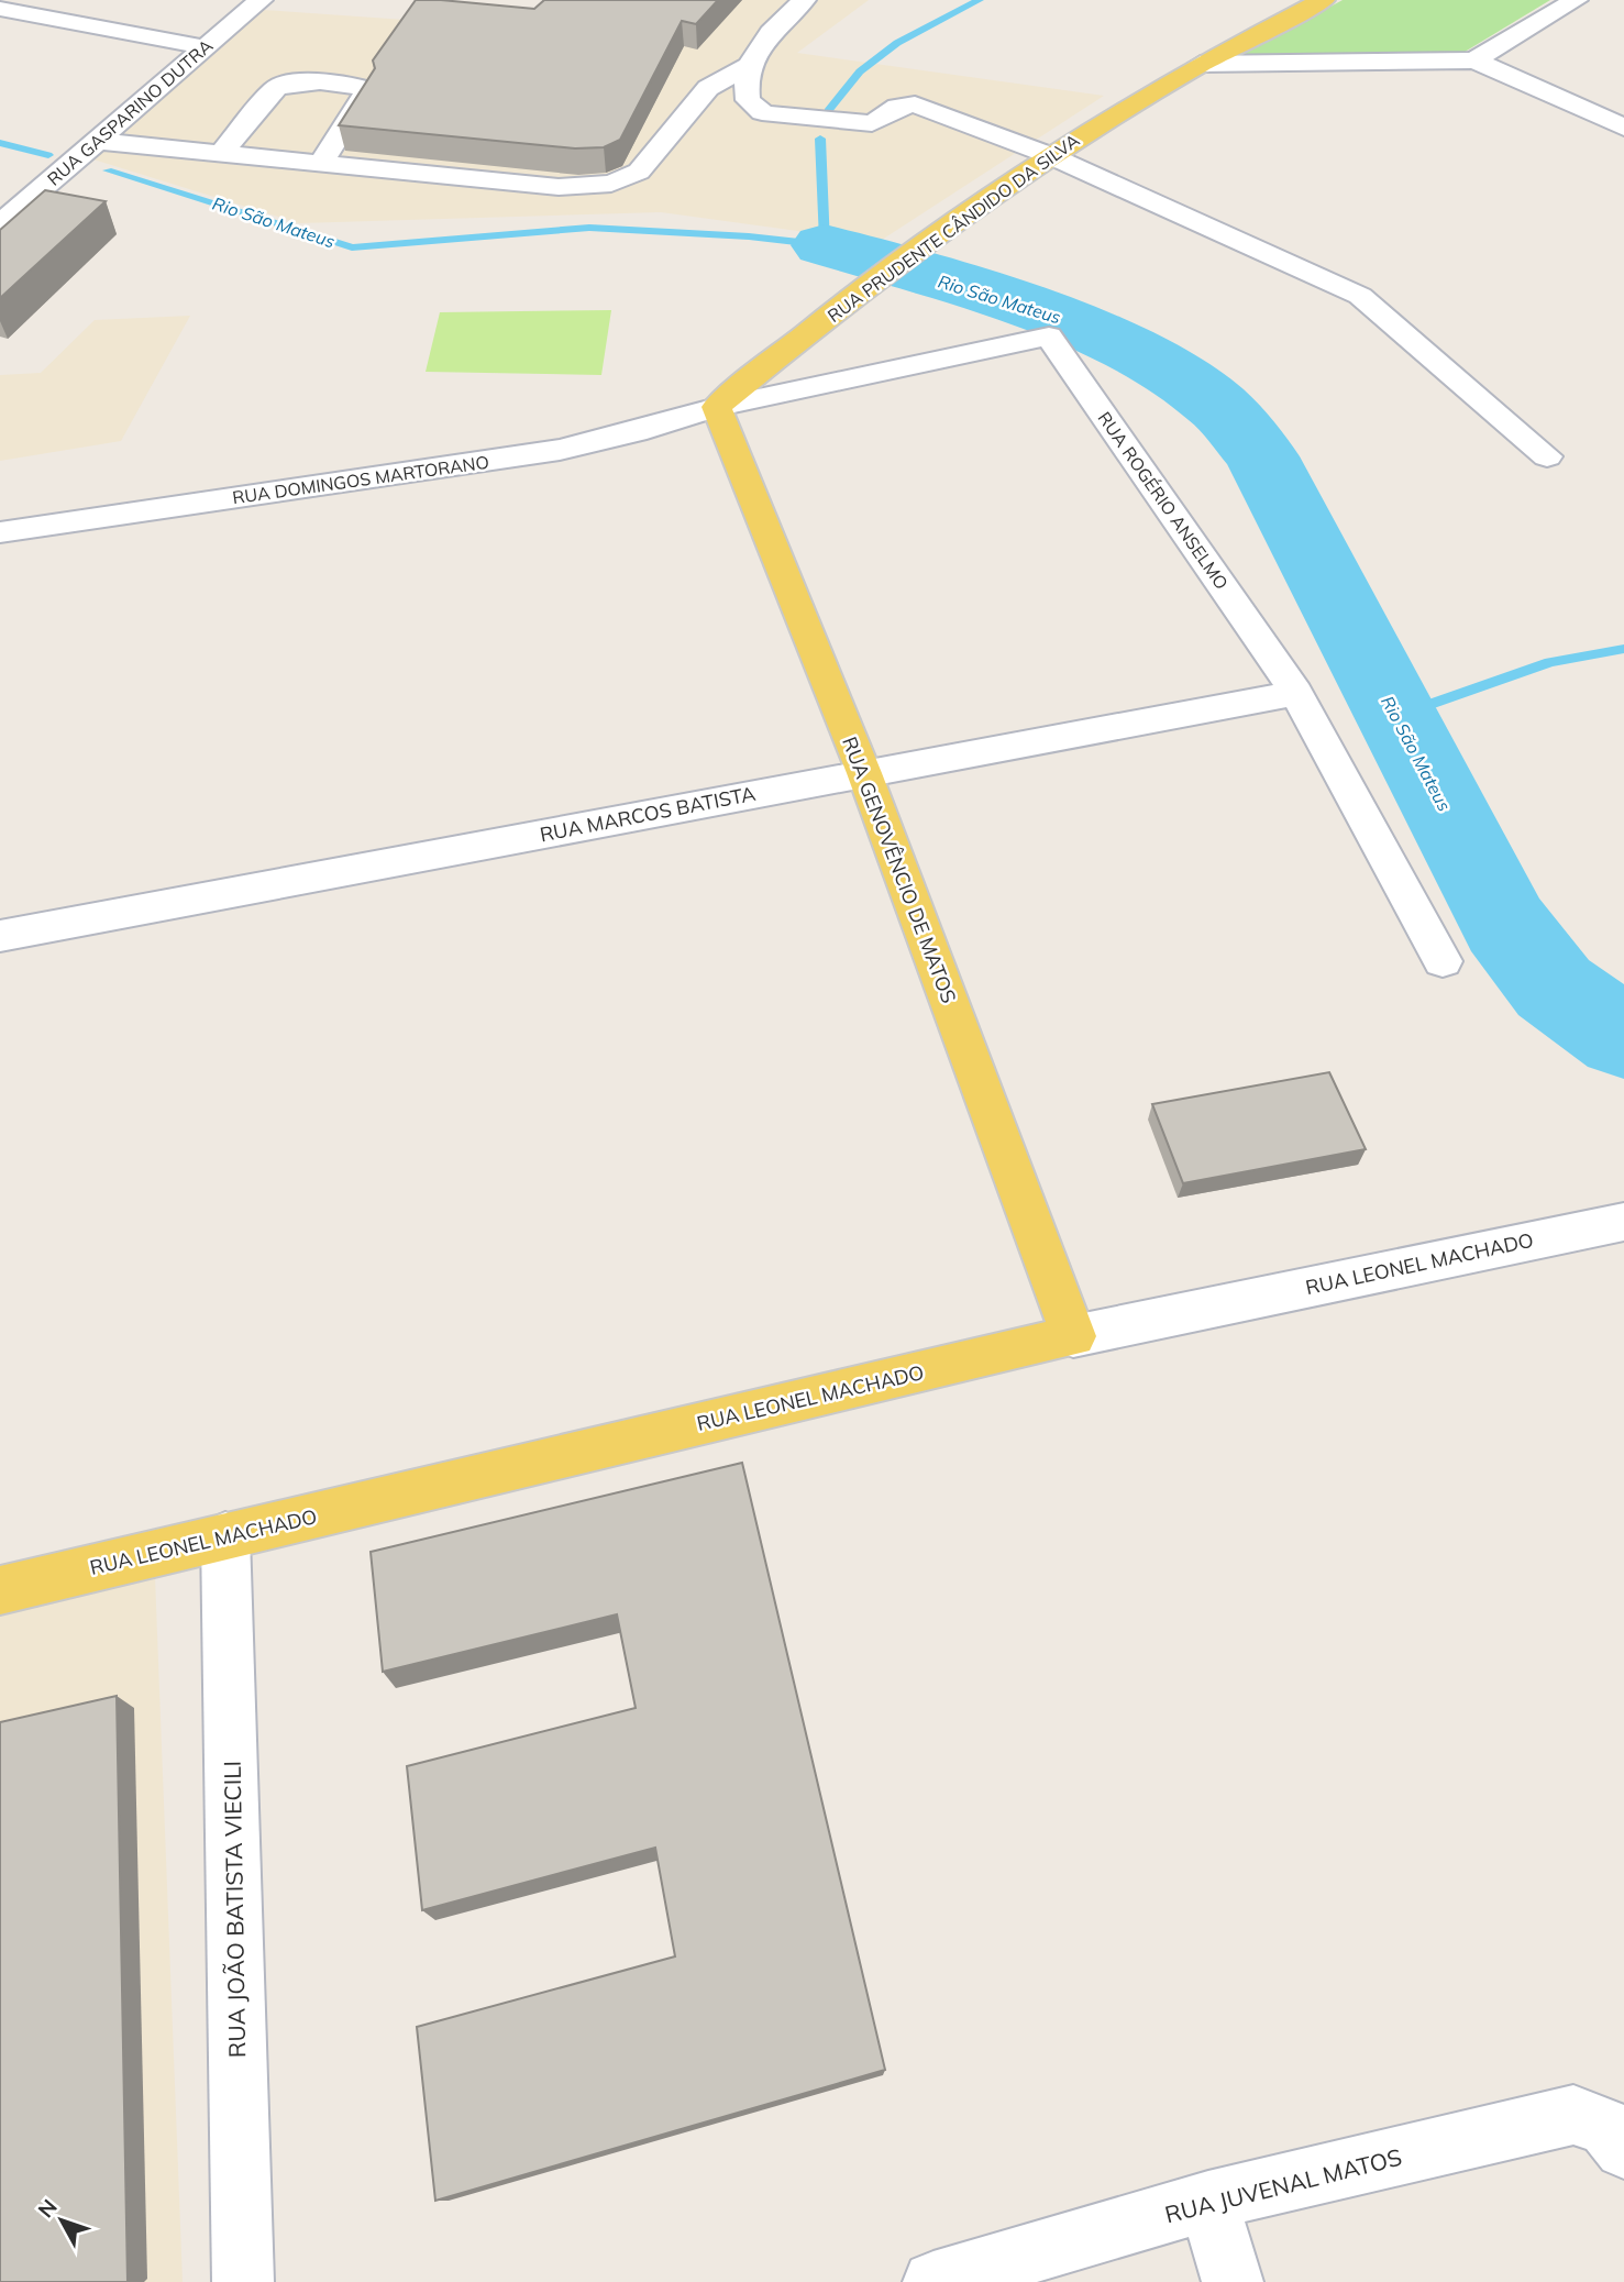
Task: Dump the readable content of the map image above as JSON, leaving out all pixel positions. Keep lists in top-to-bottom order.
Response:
{
  "streets": {
    "main road": ["RUA PRUDENTE CÂNDIDO DA SILVA", "RUA GENOVÊNCIO DE MATOS", "RUA LEONEL MACHADO"],
    "street": [
      "RUA GASPARINO DUTRA",
      "RUA DOMINGOS MARTORANO",
      "RUA ROGÉRIO ANSELMO",
      "RUA MARCOS BATISTA",
      "RUA JOÃO BATISTA VIECILI",
      "RUA JUVENAL MATOS"
    ]
  },
  "crossings": [
    ["RUA PRUDENTE CÂNDIDO DA SILVA", "RUA DOMINGOS MARTORANO"],
    ["RUA PRUDENTE CÂNDIDO DA SILVA", "RUA ROGÉRIO ANSELMO"],
    ["RUA PRUDENTE CÂNDIDO DA SILVA", "RUA GENOVÊNCIO DE MATOS"],
    ["RUA DOMINGOS MARTORANO", "RUA ROGÉRIO ANSELMO"],
    ["RUA DOMINGOS MARTORANO", "RUA GENOVÊNCIO DE MATOS"],
    ["RUA ROGÉRIO ANSELMO", "RUA MARCOS BATISTA"],
    ["RUA ROGÉRIO ANSELMO", "RUA GENOVÊNCIO DE MATOS"],
    ["RUA MARCOS BATISTA", "RUA GENOVÊNCIO DE MATOS"],
    ["RUA GENOVÊNCIO DE MATOS", "RUA LEONEL MACHADO"],
    ["RUA LEONEL MACHADO", "RUA JOÃO BATISTA VIECILI"]
  ],
  "water": ["Rio São Mateus"],
  "north": "top left"
}
